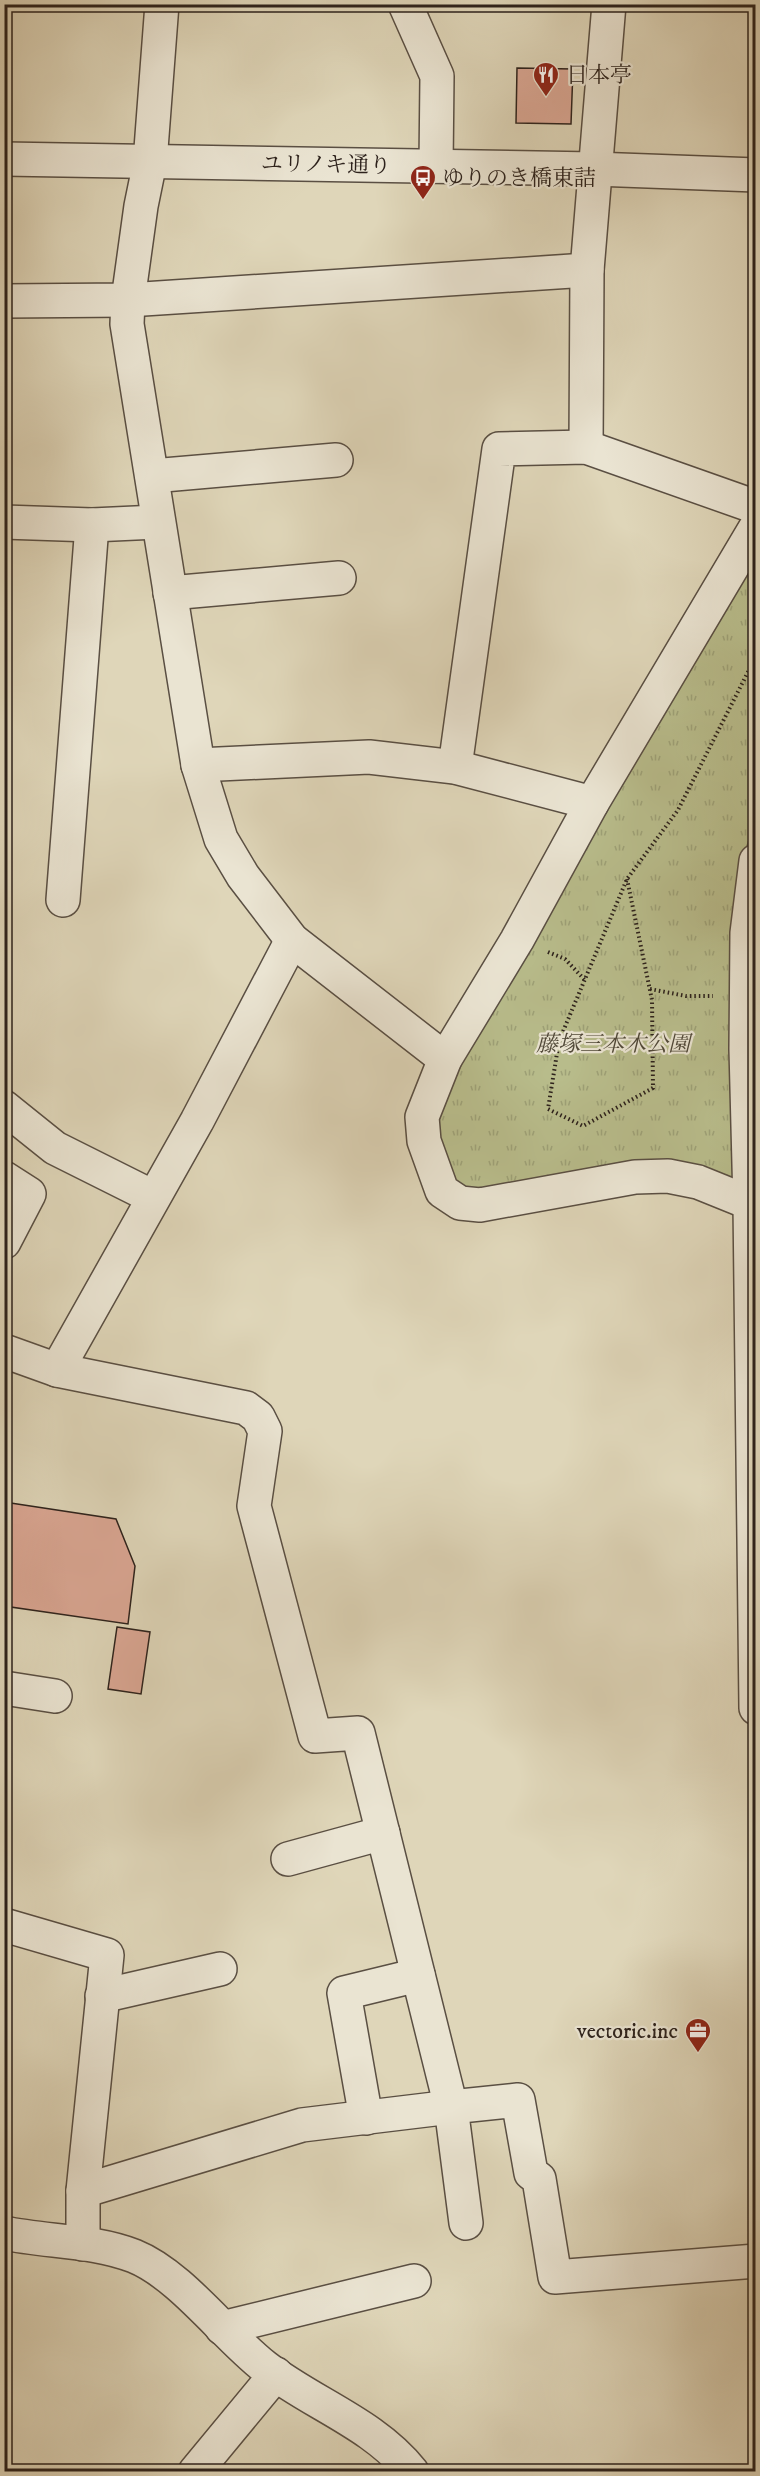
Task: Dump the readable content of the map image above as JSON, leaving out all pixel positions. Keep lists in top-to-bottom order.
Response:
{
  "streets": {
    "street": ["ユリノキ通り"]
  },
  "parks": ["藤塚三本木公園"],
  "places": {
    "restaurant": ["日本亭"],
    "bus stop": ["ゆりのき橋東詰"],
    "office": ["vectoric.inc"]
  }
}
